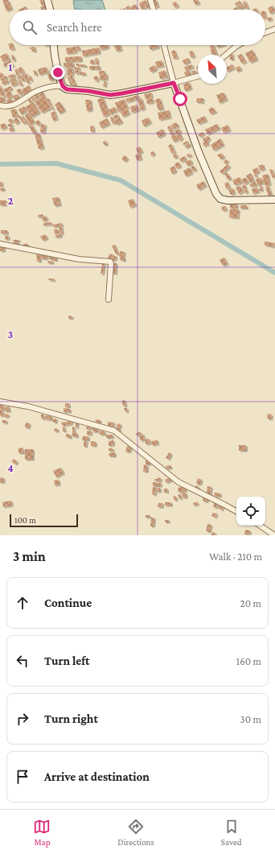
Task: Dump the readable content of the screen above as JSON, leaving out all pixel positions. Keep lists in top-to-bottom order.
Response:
{
  "scale_bar": "100 m",
  "north": "top left",
  "page": {
    "search": "Search here",
    "scale": "100 m",
    "heading": ["3 min", "Walk · 210 m"],
    "list": [
      ["Continue", "20 m"],
      ["Turn left", "160 m"],
      ["Turn right", "30 m"],
      "Arrive at destination"
    ],
    "nav": ["Map", "Directions", "Saved"]
  },
  "grid": {
    "rows": [
      "1",
      "2",
      "3",
      "4"
    ]
  }
}
